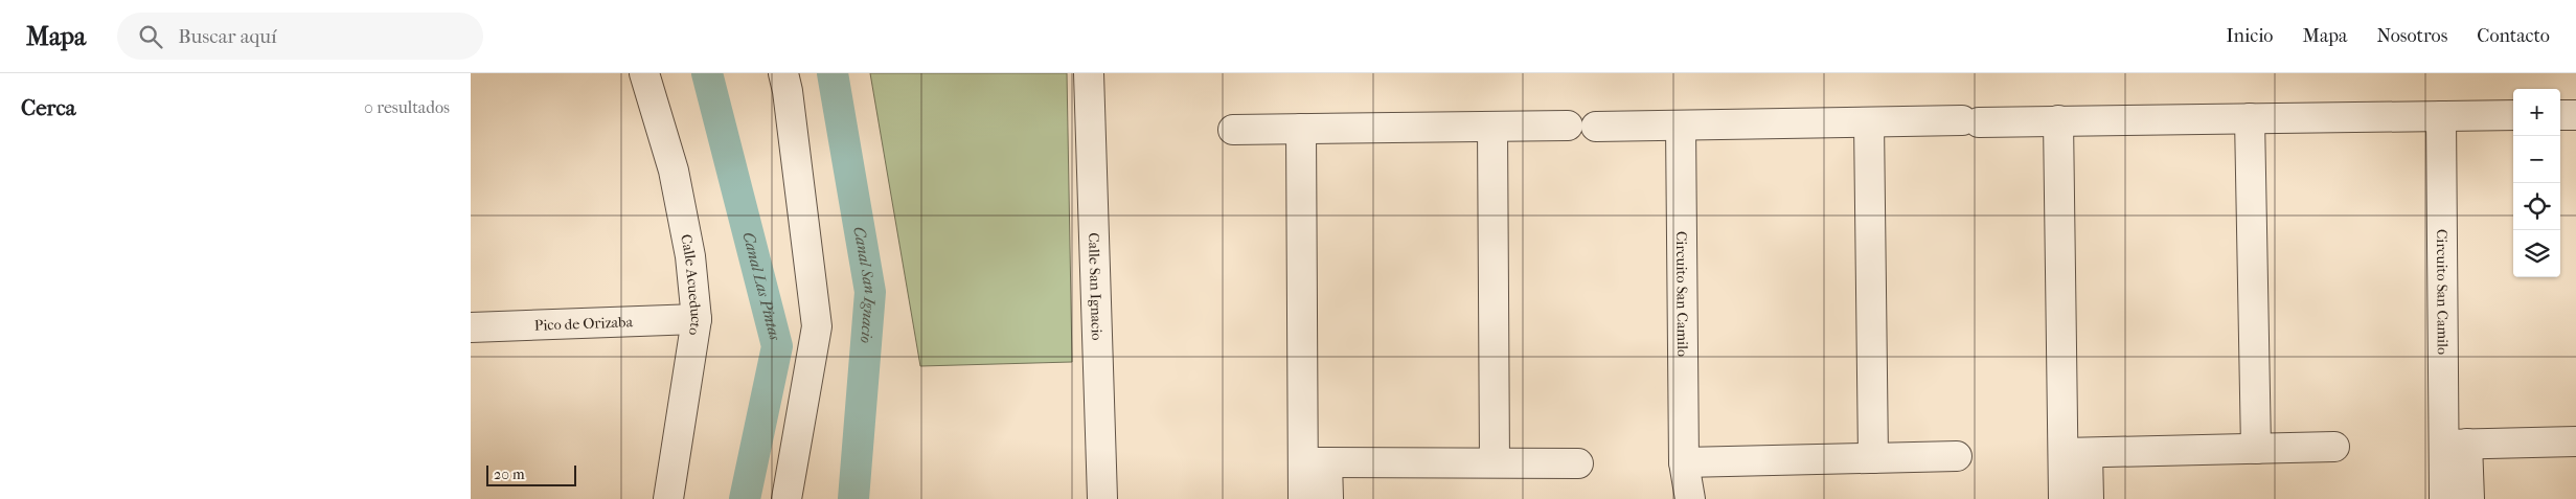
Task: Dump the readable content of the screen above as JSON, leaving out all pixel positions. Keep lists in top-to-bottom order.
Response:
{
  "streets": {
    "street": [
      "Calle Acueducto",
      "Calle San Ignacio",
      "Circuito San Camilo",
      "Pico de Orizaba"
    ]
  },
  "crossings": [
    ["Calle Acueducto", "Pico de Orizaba"]
  ],
  "water": ["Canal Las Pintas", "Canal San Ignacio"],
  "scale_bar": "20 m",
  "page": {
    "header": "Mapa",
    "search": "Buscar aquí",
    "nav": [
      "Inicio",
      "Mapa",
      "Nosotros",
      "Contacto"
    ],
    "heading": ["Cerca", "0 resultados"],
    "map_buttons": ["+", "−"],
    "scale": "20 m"
  }
}
